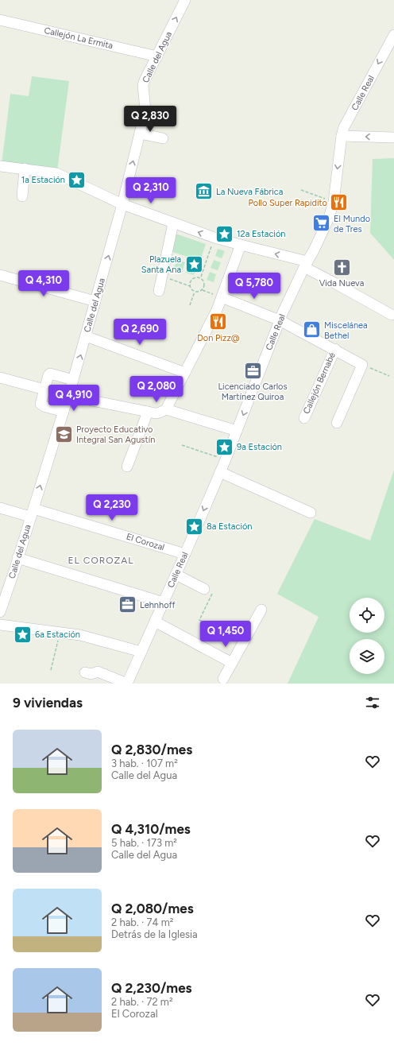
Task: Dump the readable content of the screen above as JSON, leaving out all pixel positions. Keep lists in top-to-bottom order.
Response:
{
  "streets": {
    "street": [
      "Callejón La Ermita",
      "Calle del Agua",
      "Calle Real",
      "Callejón Bernabé",
      "El Corozal"
    ]
  },
  "crossings": [
    ["Callejón La Ermita", "Calle del Agua"],
    ["Calle del Agua", "El Corozal"],
    ["Calle Real", "Callejón Bernabé"],
    ["Calle Real", "El Corozal"]
  ],
  "one_way": ["Calle del Agua"],
  "districts": ["EL COROZAL"],
  "places": {
    "place": [
      "1a Estación",
      "12a Estación",
      "Plazuela Santa Ana",
      "9a Estación",
      "8a Estación",
      "6a Estación"
    ],
    "museum": ["La Nueva Fábrica"],
    "restaurant": ["Pollo Super Rapidito", "Don Pizz@"],
    "supermarket": ["El Mundo de Tres"],
    "church": ["Vida Nueva"],
    "shop": ["Miscelánea Bethel"],
    "office": ["Licenciado Carlos Martínez Quiroa", "Lehnhoff"],
    "school or university": ["Proyecto Educativo Integral San Agustín"]
  },
  "page": {
    "price": [
      "Q 2,830",
      "Q 2,310",
      "Q 4,310",
      "Q 5,780",
      "Q 2,690",
      "Q 2,080",
      "Q 4,910",
      "Q 2,230",
      "Q 1,450"
    ],
    "heading": "9 viviendas",
    "list": [
      {
        "name": "Q 2,830/mes",
        "note": "3 hab. · 107 m² · Calle del Agua"
      },
      {
        "name": "Q 4,310/mes",
        "note": "5 hab. · 173 m² · Calle del Agua"
      },
      {
        "name": "Q 2,080/mes",
        "note": "2 hab. · 74 m² · Detrás de la Iglesia"
      },
      {
        "name": "Q 2,230/mes",
        "note": "2 hab. · 72 m² · El Corozal"
      }
    ]
  }
}
